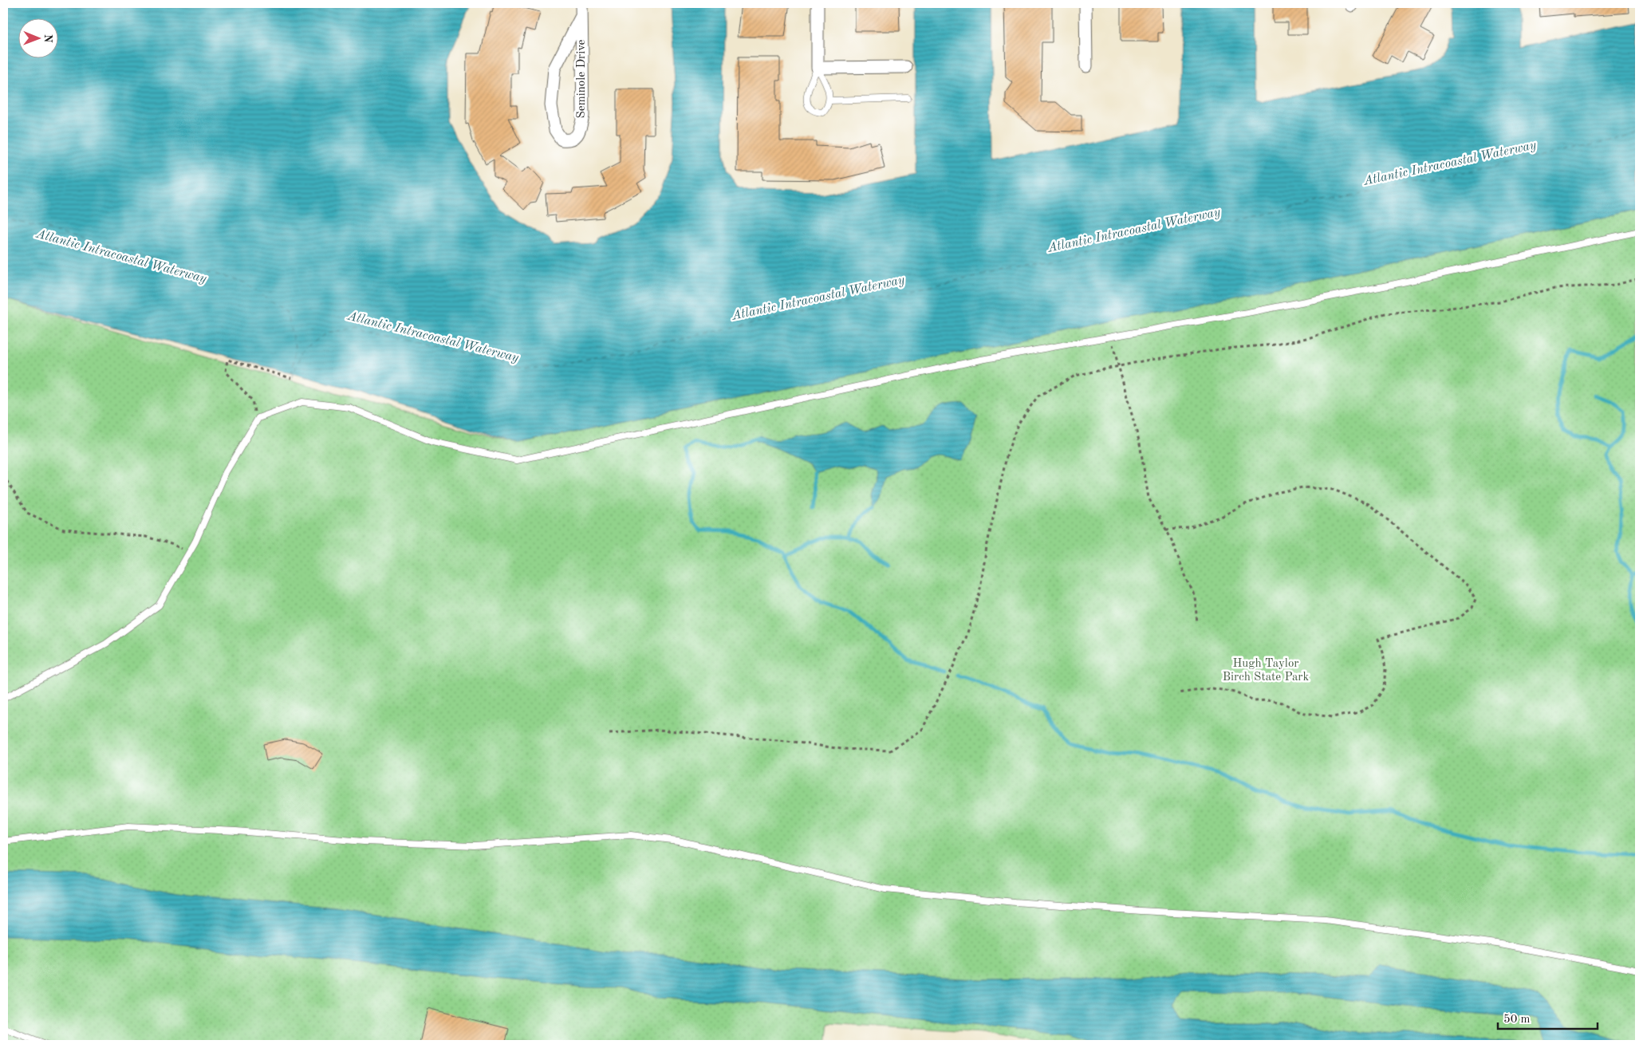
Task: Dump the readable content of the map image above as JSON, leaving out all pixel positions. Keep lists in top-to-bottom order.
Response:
{
  "streets": {
    "street": ["Seminole Drive"]
  },
  "water": ["Atlantic Intracoastal Waterway"],
  "parks": ["Hugh Taylor Birch State Park"],
  "scale_bar": "50 m",
  "north": "right"
}
